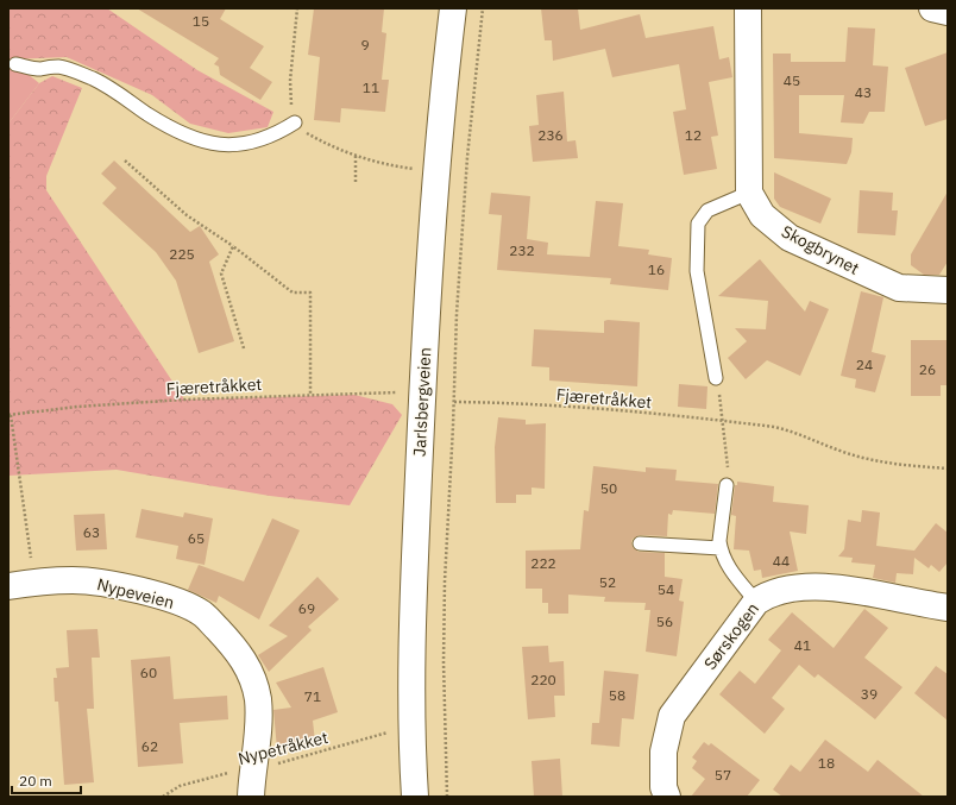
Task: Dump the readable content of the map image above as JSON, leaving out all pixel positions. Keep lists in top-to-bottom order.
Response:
{
  "streets": {
    "street": [
      "Skogbrynet",
      "Jarlsbergveien",
      "Nypeveien",
      "Sørskogen"
    ],
    "path": ["Fjæretråkket", "Nypetråkket"]
  },
  "crossings": [
    ["Fjæretråkket", "Jarlsbergveien"],
    ["Jarlsbergveien", "Nypetråkket"],
    ["Nypeveien", "Nypetråkket"]
  ],
  "house_numbers": [
    "15",
    "9",
    "45",
    "11",
    "43",
    "236",
    "12",
    "232",
    "225",
    "16",
    "24",
    "26",
    "50",
    "63",
    "65",
    "44",
    "222",
    "52",
    "54",
    "69",
    "56",
    "41",
    "60",
    "220",
    "39",
    "58",
    "71",
    "62",
    "18",
    "57"
  ],
  "scale_bar": "20 m"
}
